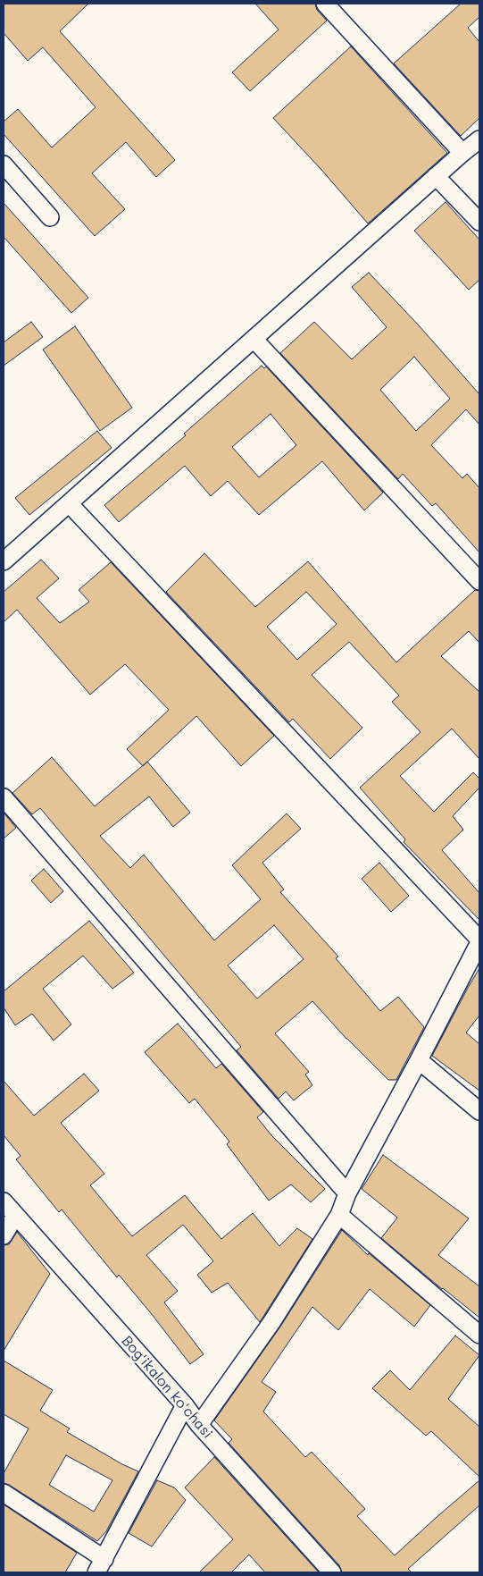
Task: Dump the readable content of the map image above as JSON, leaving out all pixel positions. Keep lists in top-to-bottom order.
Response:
{
  "streets": {
    "street": ["Bog'ikalon ko'chasi"]
  }
}
